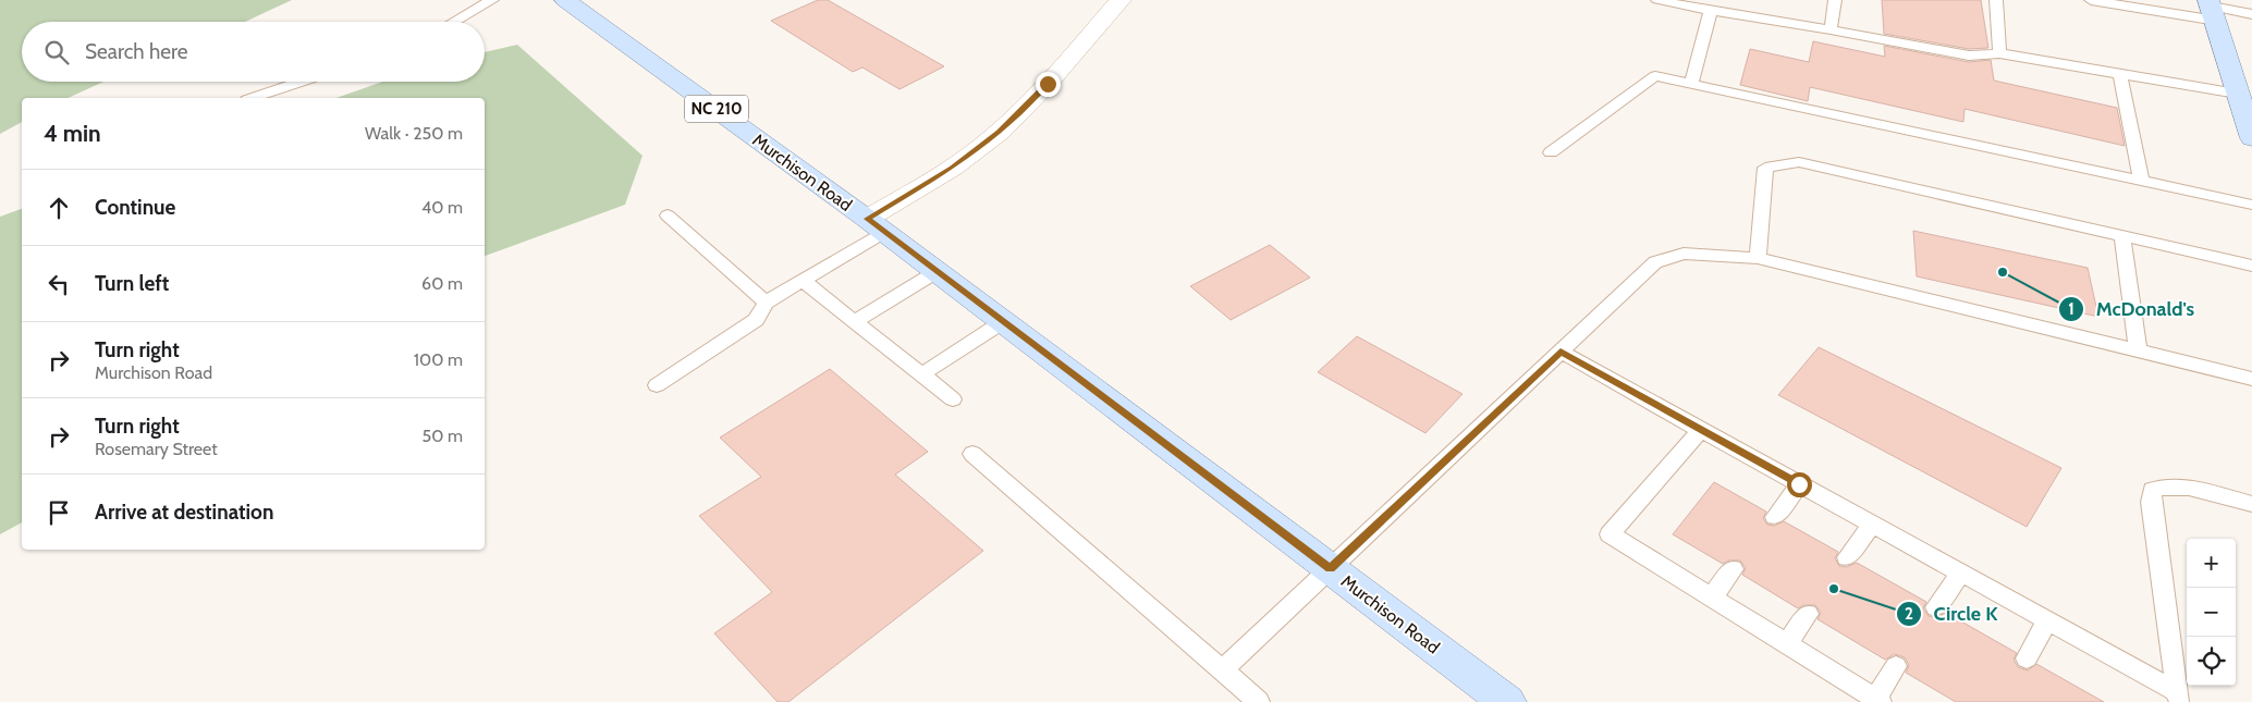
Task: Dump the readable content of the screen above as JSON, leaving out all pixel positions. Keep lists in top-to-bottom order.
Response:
{
  "streets": {
    "main road": ["NC 210", "Murchison Road"]
  },
  "places": ["McDonald's", "Circle K"],
  "page": {
    "search": "Search here",
    "heading": ["4 min", "Walk · 250 m"],
    "list": [
      ["Continue", "40 m"],
      ["Turn left", "60 m"],
      ["Turn right", "Murchison Road", "100 m"],
      ["Turn right", "Rosemary Street", "50 m"],
      "Arrive at destination"
    ],
    "map_buttons": ["+", "−"]
  }
}
